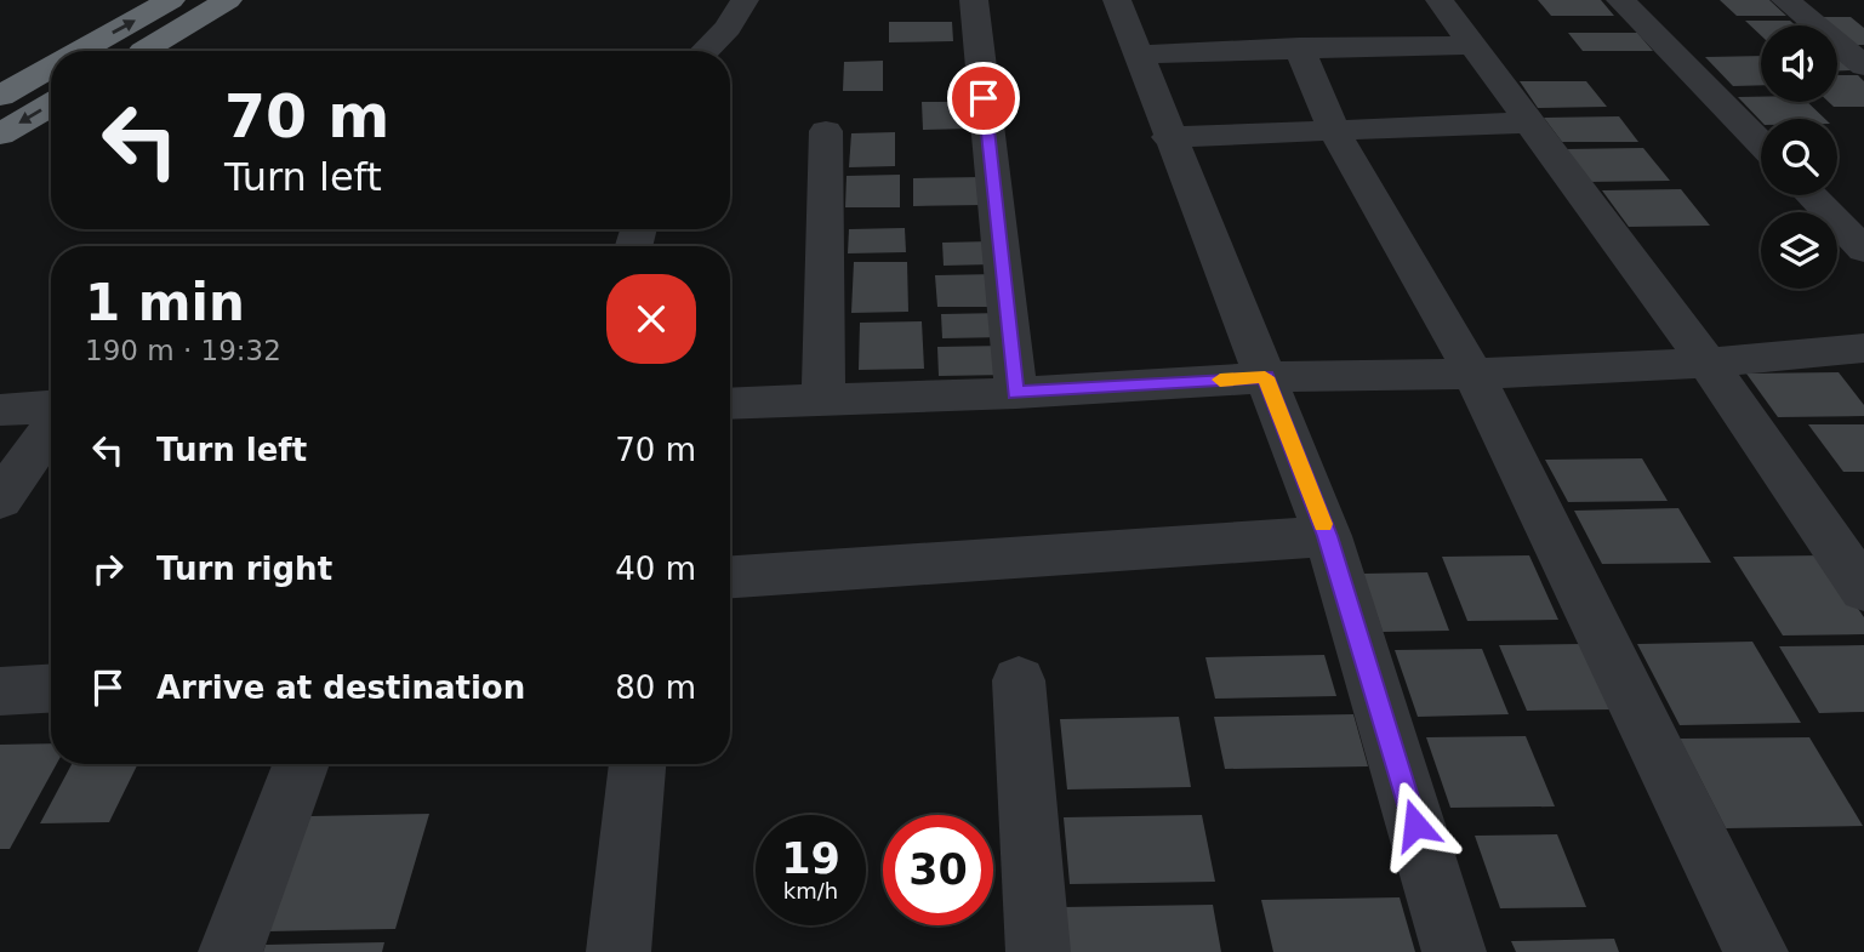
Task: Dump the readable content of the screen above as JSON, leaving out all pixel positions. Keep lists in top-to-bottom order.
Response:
{
  "page": {
    "turn": ["70 m", "Turn left"],
    "heading": ["1 min", "190 m · 19:32"],
    "list": [
      {
        "name": "Turn left",
        "value": "70 m"
      },
      {
        "name": "Turn right",
        "value": "40 m"
      },
      {
        "name": "Arrive at destination",
        "value": "80 m"
      }
    ],
    "speed": "19 km/h",
    "limit": "30"
  }
}
